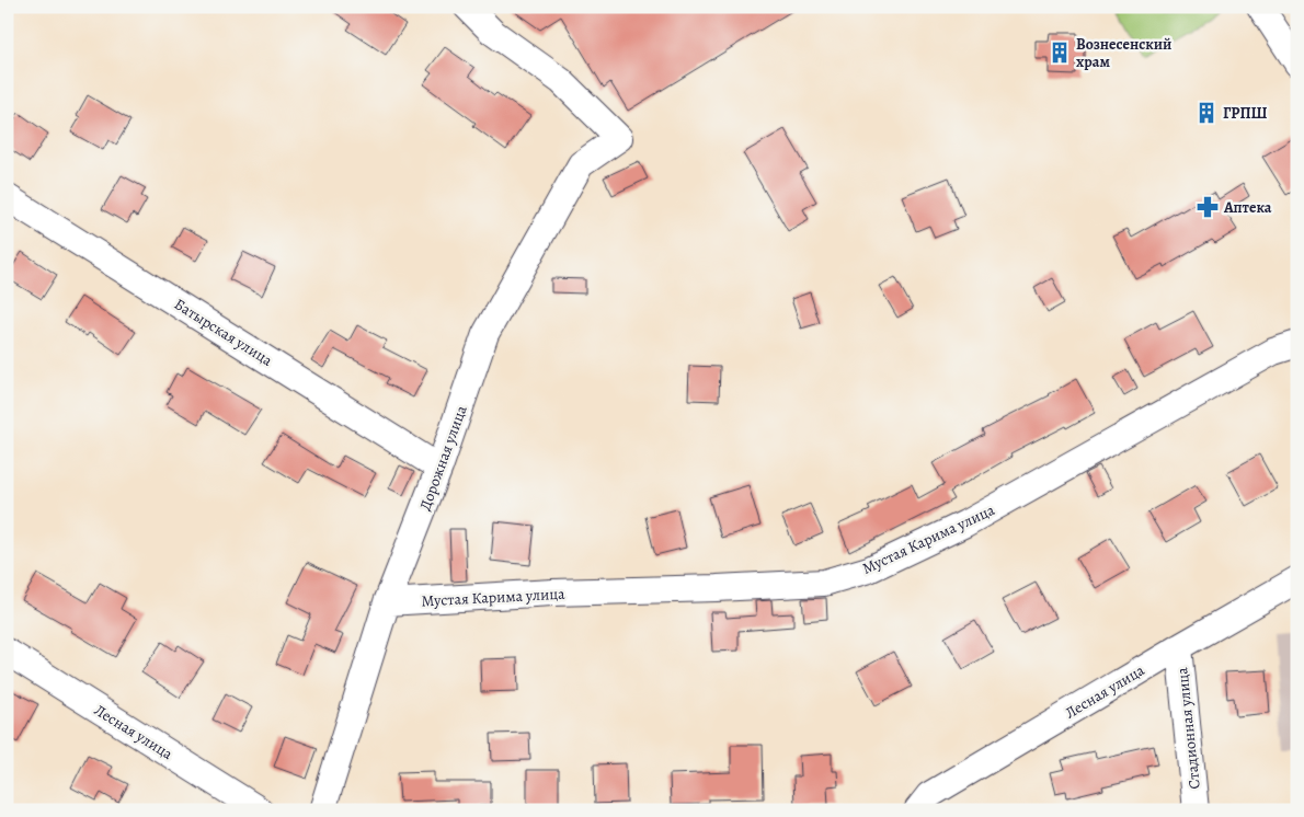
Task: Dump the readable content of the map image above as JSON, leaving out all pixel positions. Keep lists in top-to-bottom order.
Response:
{
  "streets": {
    "street": [
      "Батырская улица",
      "Дорожная улица",
      "Мустая Карима улица",
      "Лесная улица",
      "Стадионная улица"
    ]
  },
  "crossings": [
    ["Батырская улица", "Дорожная улица"],
    ["Дорожная улица", "Мустая Карима улица"],
    ["Лесная улица", "Стадионная улица"]
  ],
  "places": {
    "building": ["Вознесенский храм", "ГРПШ"],
    "pharmacy": ["Аптека"]
  }
}
